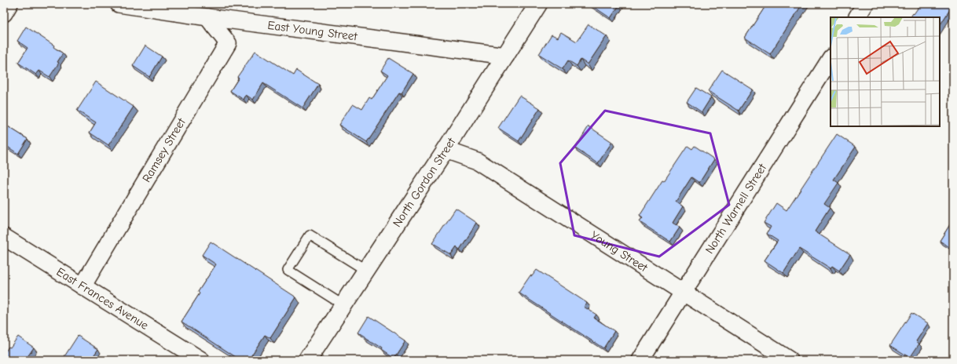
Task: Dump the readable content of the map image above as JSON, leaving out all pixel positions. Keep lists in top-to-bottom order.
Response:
{
  "streets": {
    "street": [
      "East Young Street",
      "Ramsey Street",
      "North Gordon Street",
      "North Warnell Street",
      "Young Street",
      "East Frances Avenue"
    ]
  },
  "crossings": [
    ["East Young Street", "Ramsey Street"],
    ["East Young Street", "North Gordon Street"],
    ["Ramsey Street", "East Frances Avenue"],
    ["North Gordon Street", "Young Street"],
    ["North Warnell Street", "Young Street"]
  ]
}
